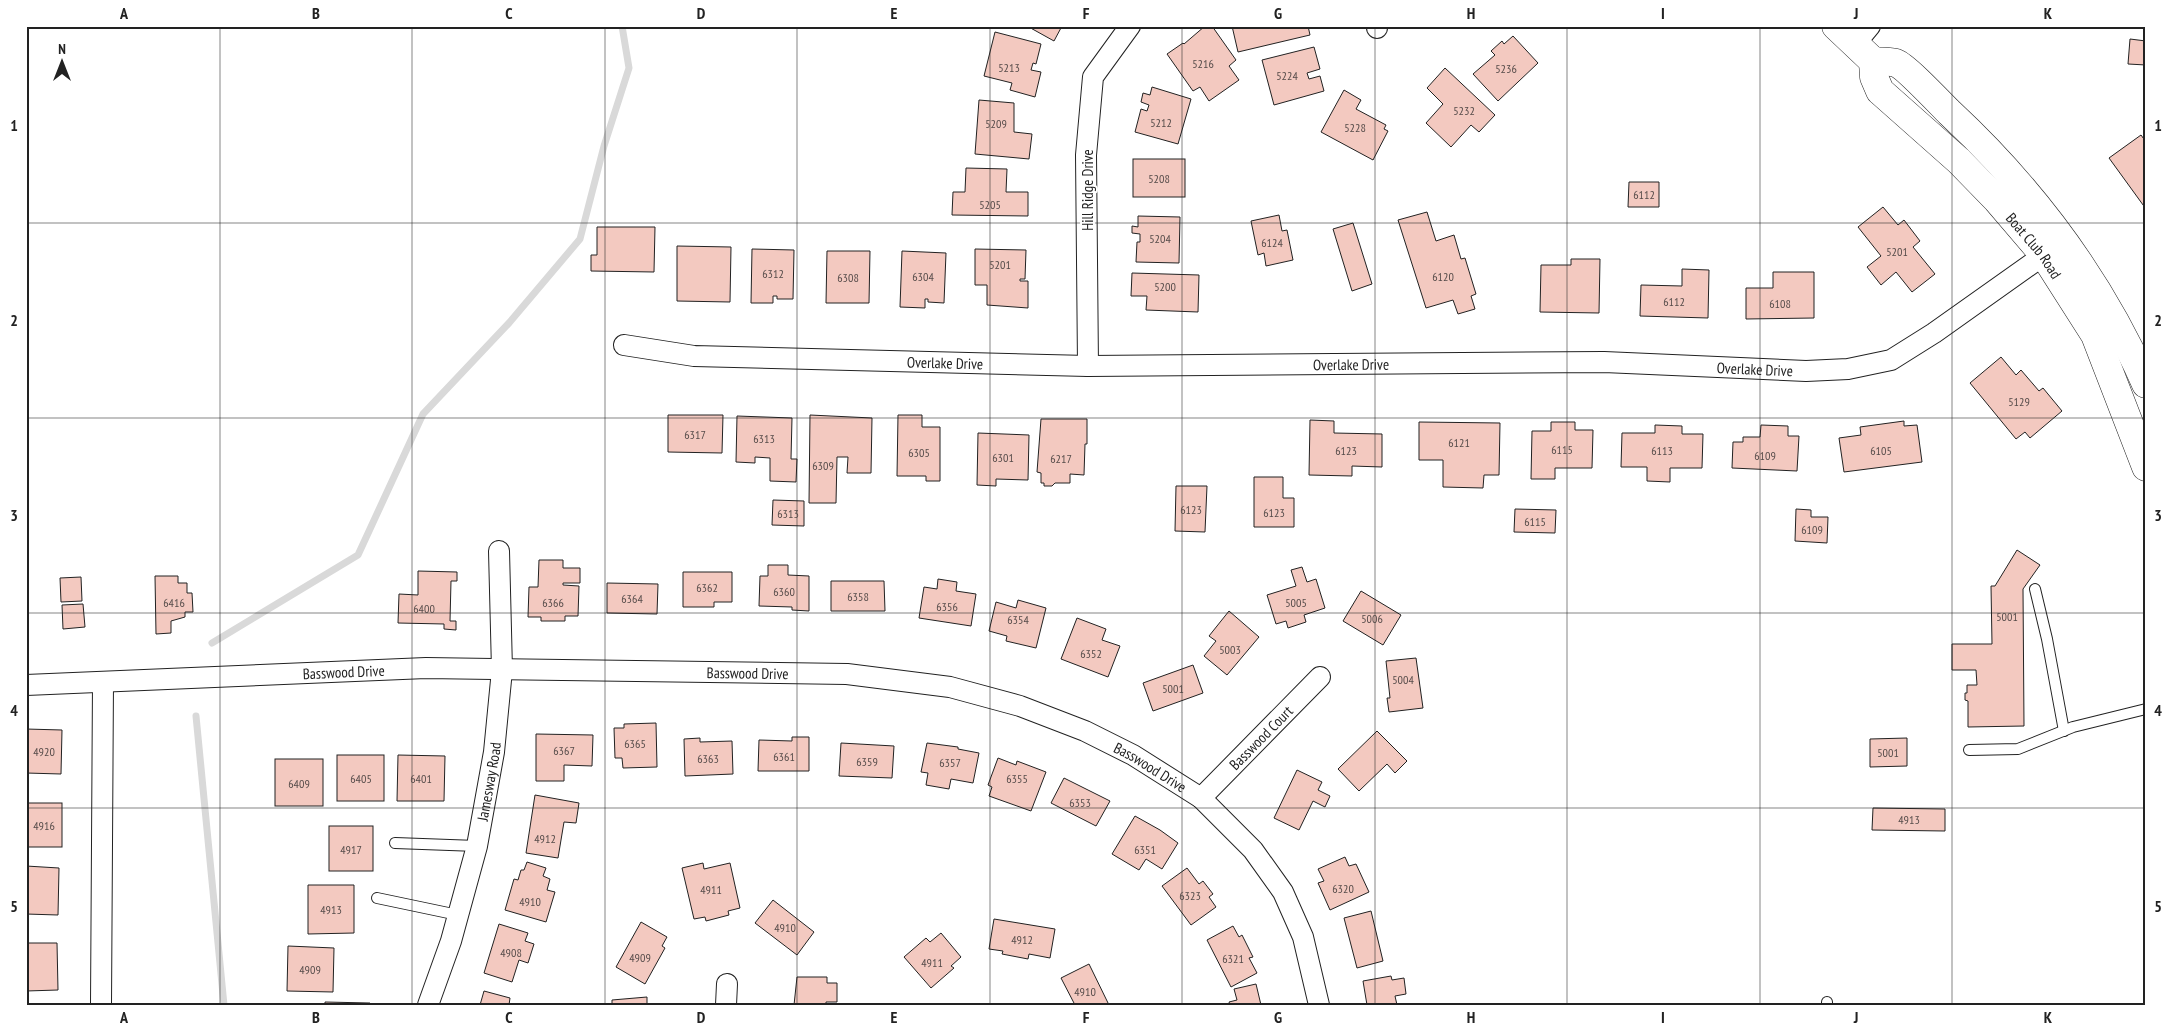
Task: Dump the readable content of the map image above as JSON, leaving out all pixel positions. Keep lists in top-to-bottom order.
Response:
{
  "streets": {
    "main road": ["Boat Club Road"],
    "street": [
      "Hill Ridge Drive",
      "Overlake Drive",
      "Basswood Drive",
      "Basswood Court",
      "Jamesway Road"
    ]
  },
  "crossings": [
    ["Hill Ridge Drive", "Overlake Drive"],
    ["Boat Club Road", "Overlake Drive"],
    ["Basswood Drive", "Basswood Court"],
    ["Basswood Drive", "Jamesway Road"]
  ],
  "house_numbers": [
    "5216",
    "5213",
    "5236",
    "5224",
    "5232",
    "5212",
    "5209",
    "5228",
    "5208",
    "6112",
    "5205",
    "5204",
    "6124",
    "5201",
    "5201",
    "6312",
    "6304",
    "6120",
    "6308",
    "5200",
    "6112",
    "6108",
    "5129",
    "6317",
    "6313",
    "6121",
    "6115",
    "6123",
    "6113",
    "6105",
    "6305",
    "6109",
    "6301",
    "6217",
    "6309",
    "6123",
    "6123",
    "6313",
    "6115",
    "6109",
    "6362",
    "6360",
    "6358",
    "6364",
    "6416",
    "6366",
    "5005",
    "6356",
    "6400",
    "5001",
    "5006",
    "6354",
    "5003",
    "6352",
    "5004",
    "5001",
    "6365",
    "6367",
    "4920",
    "5001",
    "6361",
    "6363",
    "6359",
    "6357",
    "6405",
    "6401",
    "6355",
    "6409",
    "6353",
    "4913",
    "4916",
    "4912",
    "4917",
    "6351",
    "6320",
    "4911",
    "6323",
    "4910",
    "4913",
    "4910",
    "4912",
    "4908",
    "4909",
    "6321",
    "4911",
    "4909",
    "4910"
  ],
  "north": "top",
  "grid": {
    "columns": [
      "A",
      "B",
      "C",
      "D",
      "E",
      "F",
      "G",
      "H",
      "I",
      "J",
      "K"
    ],
    "rows": [
      "1",
      "2",
      "3",
      "4",
      "5"
    ]
  }
}
